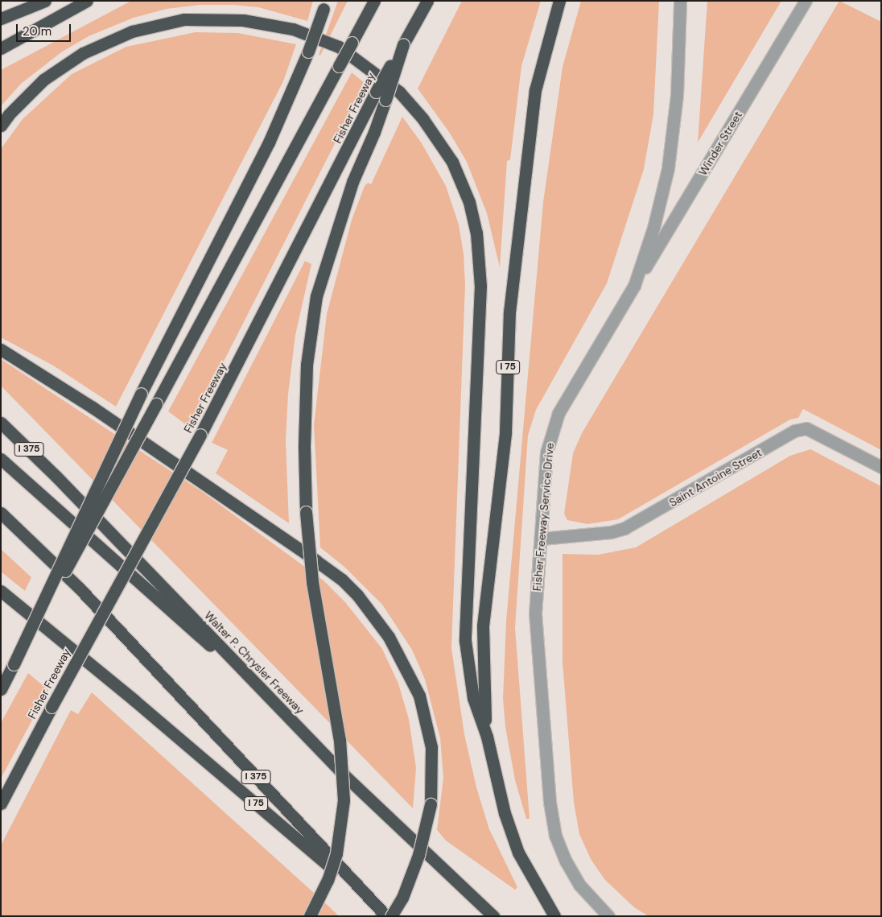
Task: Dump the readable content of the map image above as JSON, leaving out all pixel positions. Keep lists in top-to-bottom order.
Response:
{
  "streets": {
    "highway": [
      "Fisher Freeway",
      "I 75",
      "I 375",
      "Walter P. Chrysler Freeway"
    ],
    "street": ["Winder Street", "Saint Antoine Street", "Fisher Freeway Service Drive"]
  },
  "crossings": [
    ["Winder Street", "Fisher Freeway Service Drive"],
    ["I 75", "I 375"],
    ["Saint Antoine Street", "Fisher Freeway Service Drive"]
  ],
  "scale_bar": "20 m"
}
